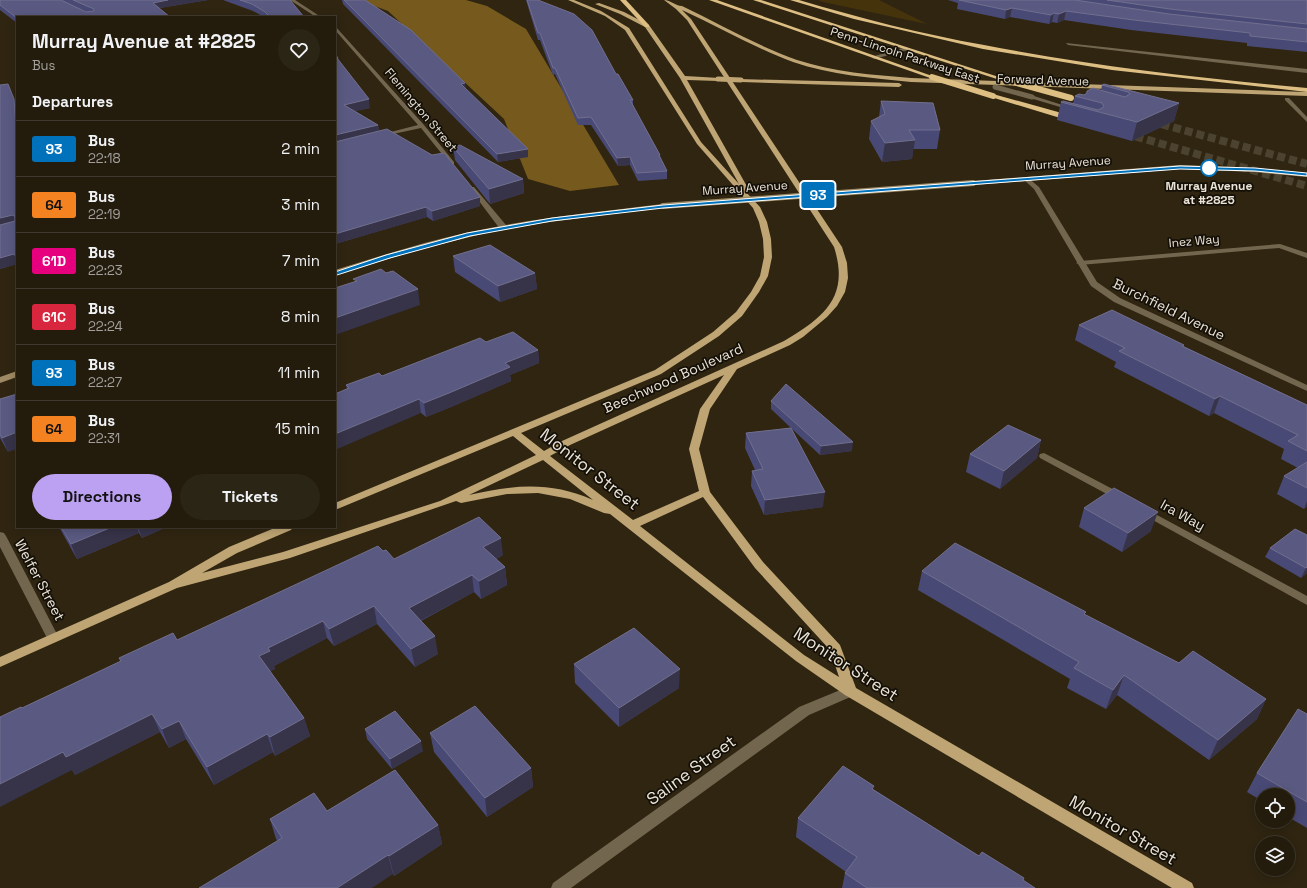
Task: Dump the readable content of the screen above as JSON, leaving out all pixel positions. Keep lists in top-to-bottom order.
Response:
{
  "streets": {
    "highway": ["Penn-Lincoln Parkway East"],
    "main road": [
      "Forward Avenue",
      "Murray Avenue",
      "Beechwood Boulevard",
      "Monitor Street"
    ],
    "street": [
      "Flemington Street",
      "Inez Way",
      "Burchfield Avenue",
      "Ira Way",
      "Welfer Street",
      "Saline Street"
    ]
  },
  "crossings": [
    ["Murray Avenue", "Burchfield Avenue"],
    ["Inez Way", "Burchfield Avenue"],
    ["Beechwood Boulevard", "Monitor Street"],
    ["Beechwood Boulevard", "Welfer Street"],
    ["Monitor Street", "Saline Street"]
  ],
  "places": ["Murray Avenue at #2825"],
  "lines": ["bus line 93"],
  "page": {
    "on_map": "93",
    "heading": [
      ["Murray Avenue at #2825", "Bus"],
      "Departures"
    ],
    "list": [
      {
        "mark": "93",
        "name": "Bus",
        "note": "22:18",
        "value": "2 min"
      },
      {
        "mark": "64",
        "name": "Bus",
        "note": "22:19",
        "value": "3 min"
      },
      {
        "mark": "61D",
        "name": "Bus",
        "note": "22:23",
        "value": "7 min"
      },
      {
        "mark": "61C",
        "name": "Bus",
        "note": "22:24",
        "value": "8 min"
      },
      {
        "mark": "93",
        "name": "Bus",
        "note": "22:27",
        "value": "11 min"
      },
      {
        "mark": "64",
        "name": "Bus",
        "note": "22:31",
        "value": "15 min"
      }
    ],
    "buttons": ["Directions", "Tickets"]
  }
}
